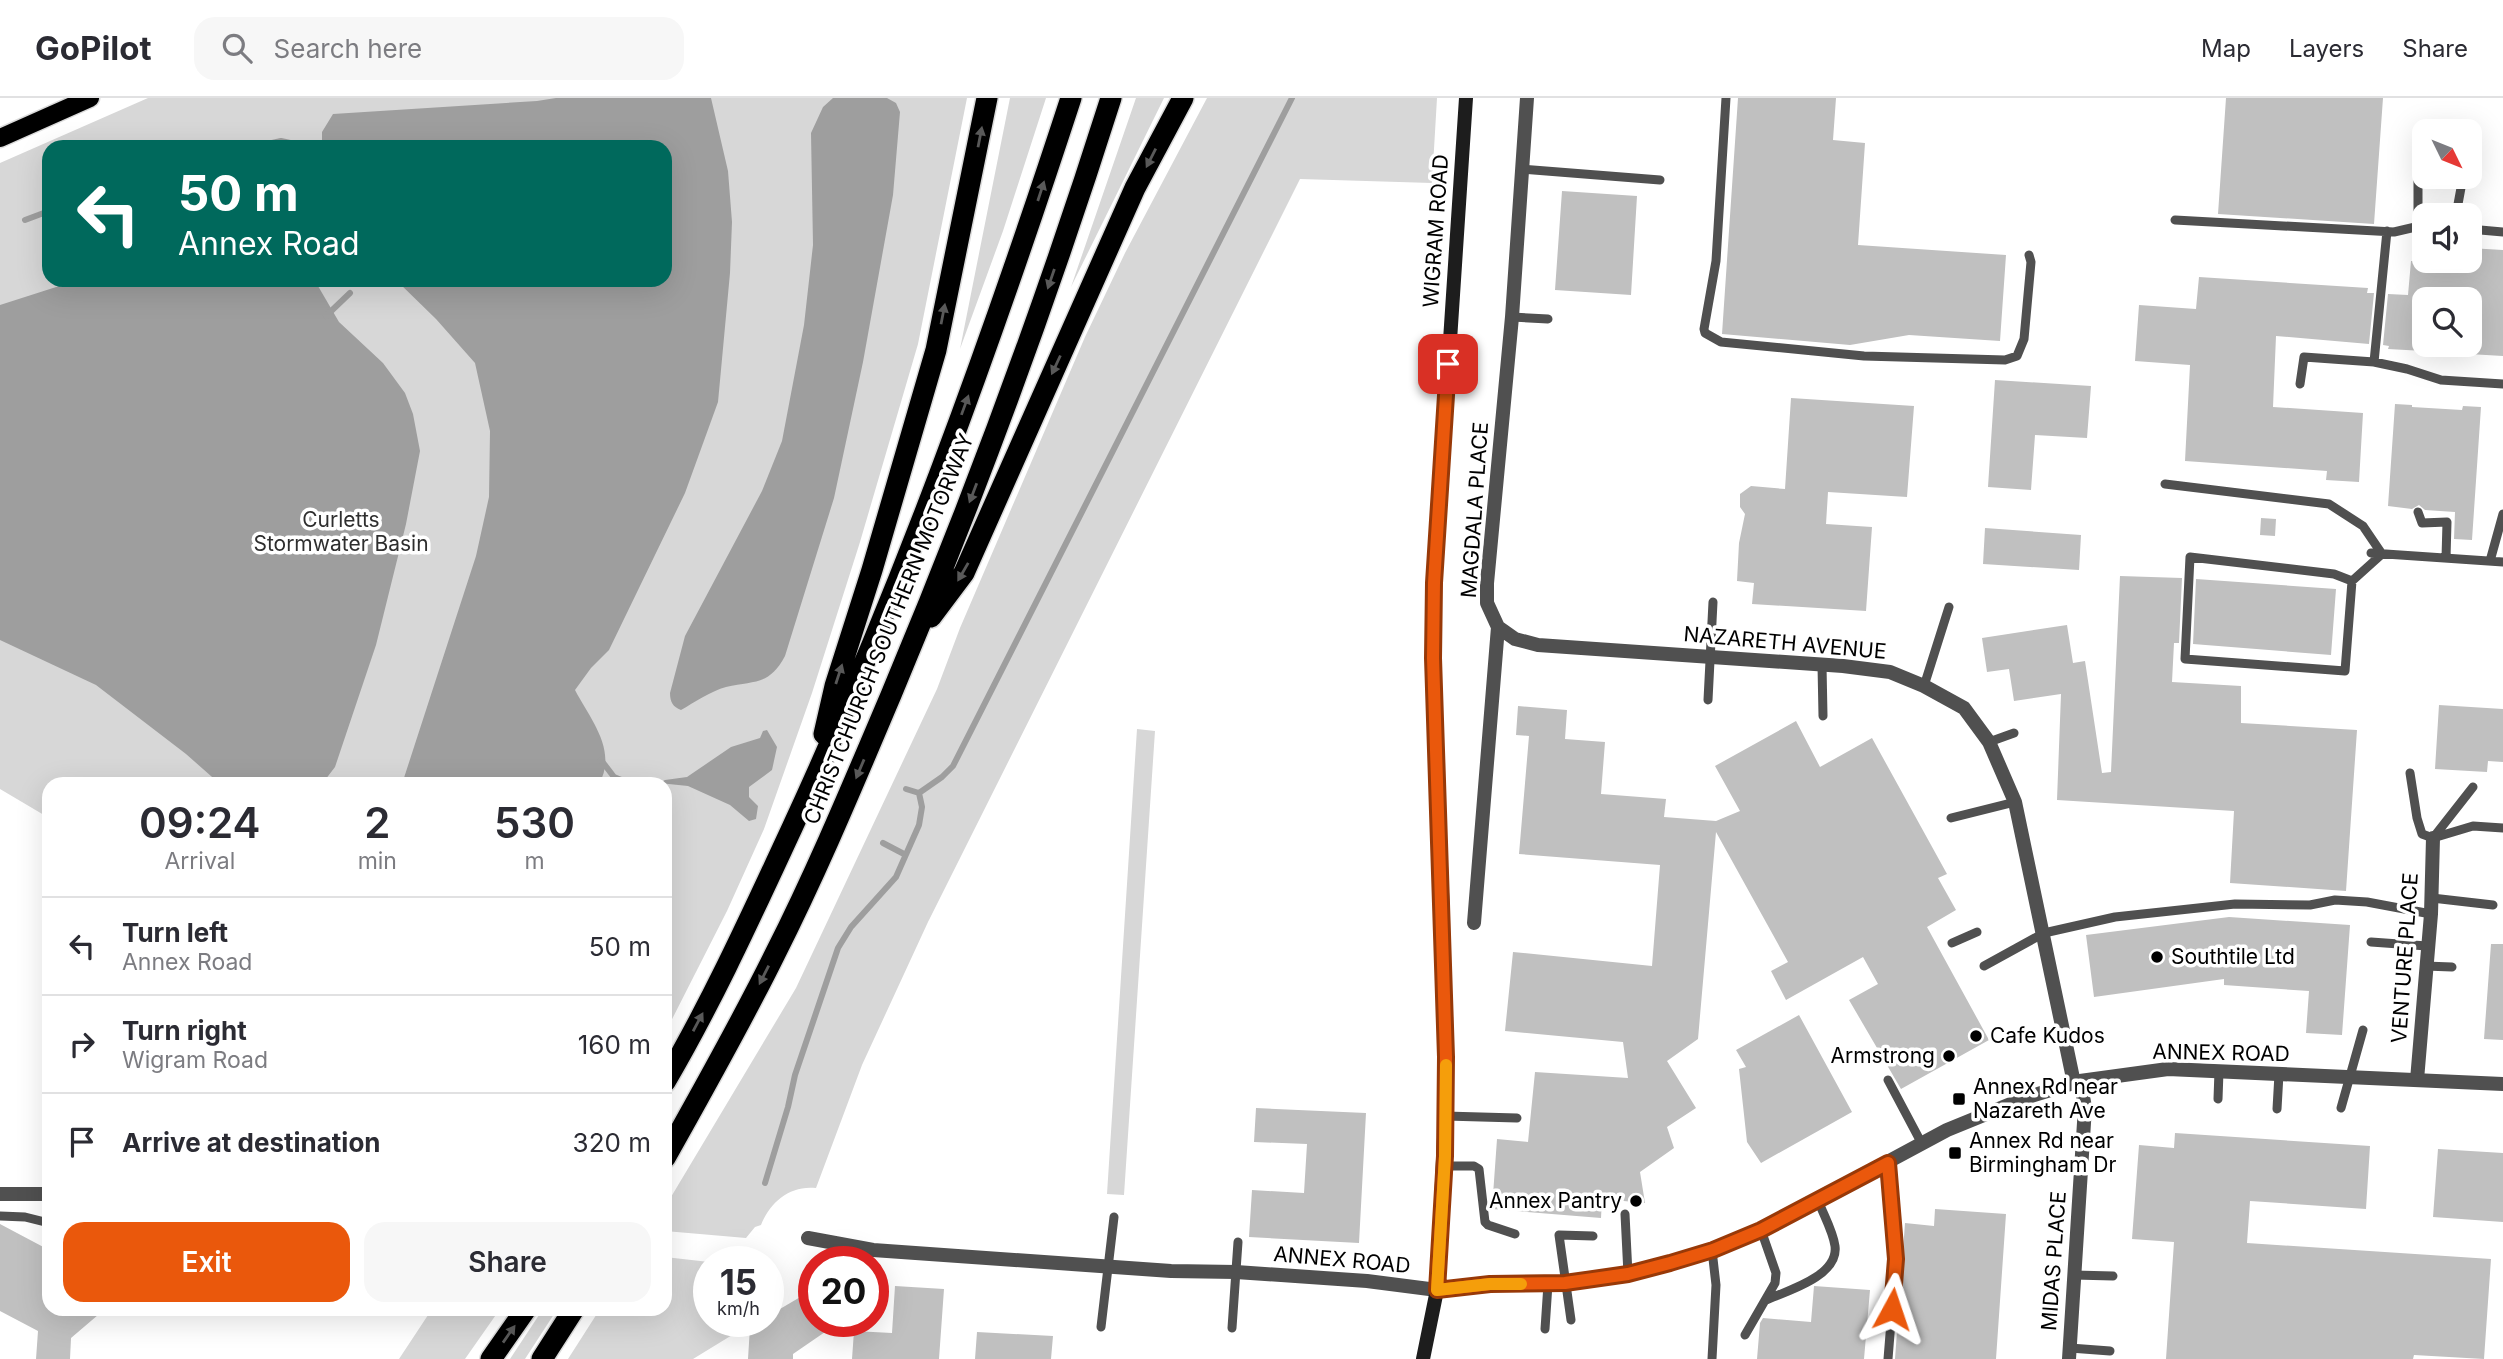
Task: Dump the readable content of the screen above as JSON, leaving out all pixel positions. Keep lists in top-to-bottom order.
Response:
{
  "streets": {
    "highway": ["CHRISTCHURCH SOUTHERN MOTORWAY"],
    "main road": ["WIGRAM ROAD"],
    "street": [
      "MAGDALA PLACE",
      "NAZARETH AVENUE",
      "VENTURE PLACE",
      "ANNEX ROAD",
      "MIDAS PLACE"
    ]
  },
  "crossings": [
    ["WIGRAM ROAD", "ANNEX ROAD"],
    ["MAGDALA PLACE", "NAZARETH AVENUE"],
    ["NAZARETH AVENUE", "ANNEX ROAD"],
    ["NAZARETH AVENUE", "MIDAS PLACE"],
    ["VENTURE PLACE", "ANNEX ROAD"],
    ["ANNEX ROAD", "MIDAS PLACE"]
  ],
  "parks": ["Curletts Stormwater Basin"],
  "places": {
    "other": [
      "Southtile Ltd",
      "Cafe Kudos",
      "Armstrong",
      "Annex Pantry"
    ],
    "transit": ["Annex Rd near Nazareth Ave", "Annex Rd near Birmingham Dr"]
  },
  "north": "bottom right",
  "page": {
    "header": "GoPilot",
    "search": "Search here",
    "nav": ["Map", "Layers", "Share"],
    "turn": ["50 m", "Annex Road"],
    "eta": [
      "09:24",
      "Arrival",
      "2",
      "min",
      "530",
      "m"
    ],
    "list": [
      {
        "name": "Turn left",
        "note": "Annex Road",
        "value": "50 m"
      },
      {
        "name": "Turn right",
        "note": "Wigram Road",
        "value": "160 m"
      },
      {
        "name": "Arrive at destination",
        "value": "320 m"
      }
    ],
    "buttons": ["Exit", "Share"],
    "speed": "15 km/h",
    "limit": "20"
  }
}
